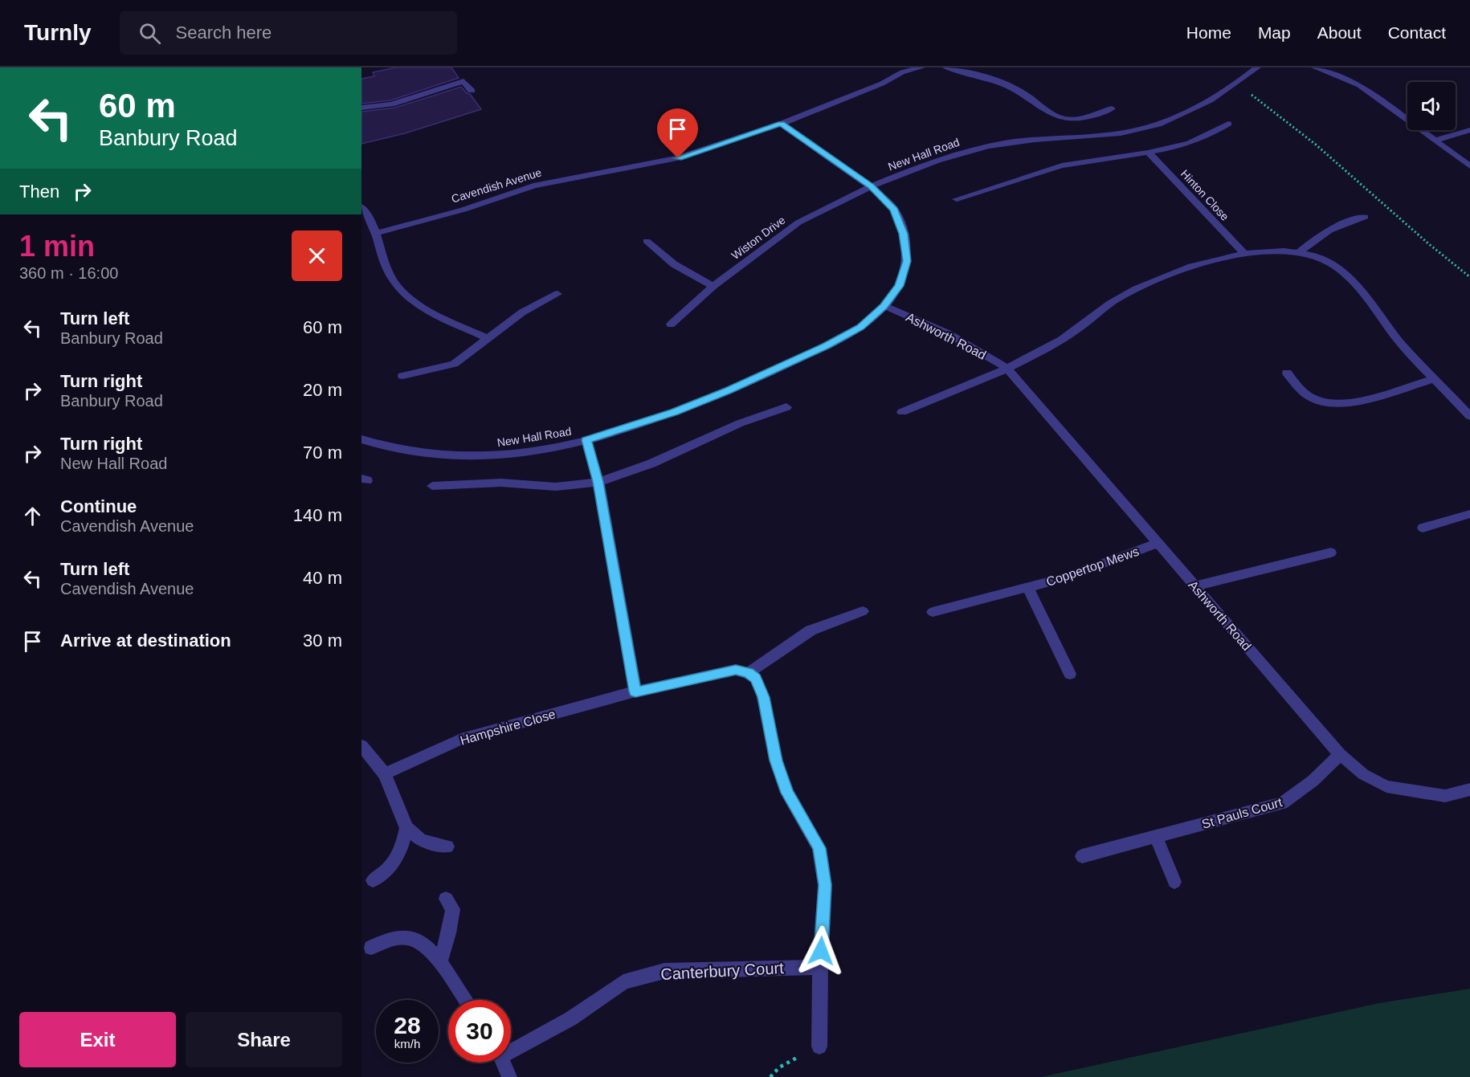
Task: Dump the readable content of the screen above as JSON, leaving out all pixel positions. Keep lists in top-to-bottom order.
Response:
{
  "streets": {
    "street": [
      "New Hall Road",
      "Cavendish Avenue",
      "Hinton Close",
      "Wiston Drive",
      "Ashworth Road",
      "Coppertop Mews",
      "Hampshire Close",
      "St Pauls Court",
      "Canterbury Court"
    ]
  },
  "crossings": [
    ["New Hall Road", "Wiston Drive"],
    ["New Hall Road", "Ashworth Road"],
    ["Ashworth Road", "Coppertop Mews"],
    ["Ashworth Road", "St Pauls Court"]
  ],
  "page": {
    "header": "Turnly",
    "search": "Search here",
    "nav": [
      "Home",
      "Map",
      "About",
      "Contact"
    ],
    "turn": ["60 m", "Banbury Road"],
    "then": "Then",
    "heading": ["1 min", "360 m · 16:00"],
    "list": [
      {
        "name": "Turn left",
        "note": "Banbury Road",
        "value": "60 m"
      },
      {
        "name": "Turn right",
        "note": "Banbury Road",
        "value": "20 m"
      },
      {
        "name": "Turn right",
        "note": "New Hall Road",
        "value": "70 m"
      },
      {
        "name": "Continue",
        "note": "Cavendish Avenue",
        "value": "140 m"
      },
      {
        "name": "Turn left",
        "note": "Cavendish Avenue",
        "value": "40 m"
      },
      {
        "name": "Arrive at destination",
        "value": "30 m"
      }
    ],
    "speed": "28 km/h",
    "limit": "30",
    "buttons": ["Exit", "Share"]
  }
}
